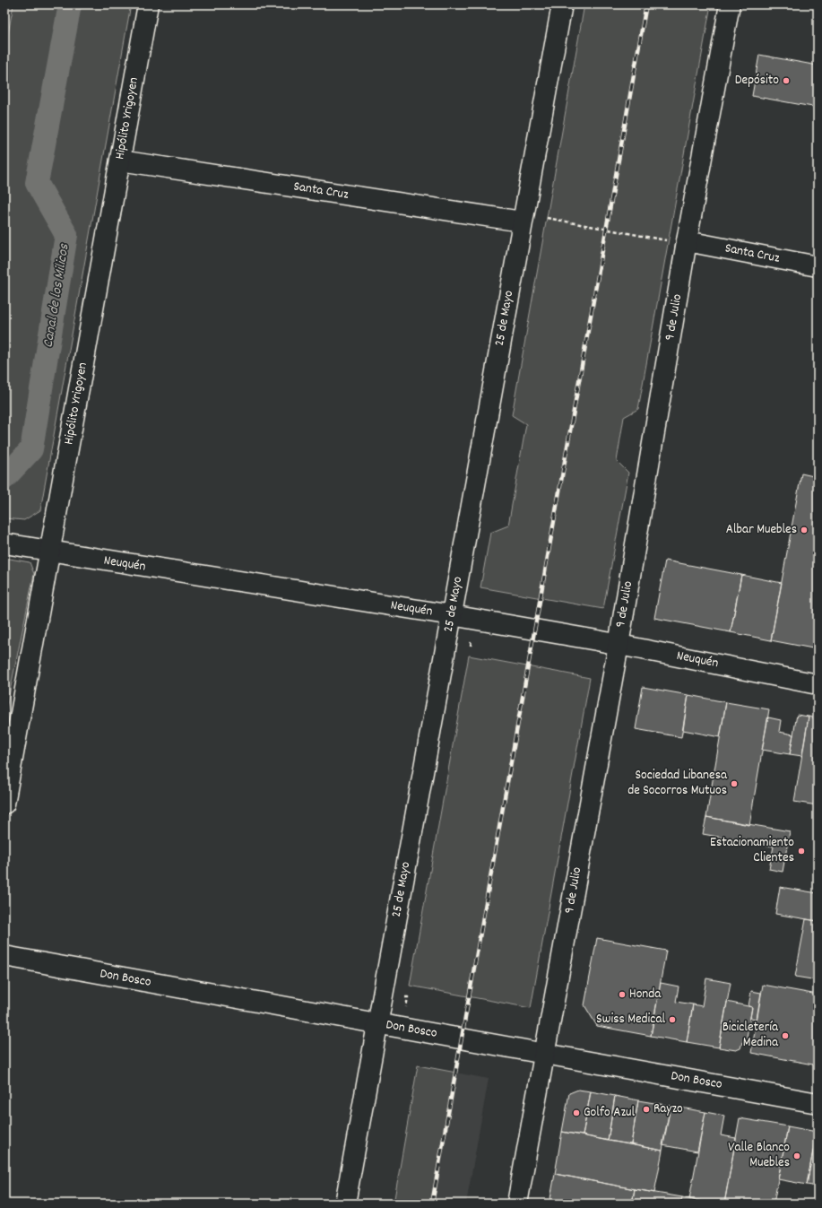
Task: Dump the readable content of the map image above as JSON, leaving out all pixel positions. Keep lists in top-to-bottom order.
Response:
{
  "streets": {
    "street": [
      "Hipólito Yrigoyen",
      "Santa Cruz",
      "9 de Julio",
      "25 de Mayo",
      "Neuquén",
      "Don Bosco"
    ]
  },
  "crossings": [
    ["Hipólito Yrigoyen", "Santa Cruz"],
    ["Hipólito Yrigoyen", "Neuquén"],
    ["Santa Cruz", "9 de Julio"],
    ["Santa Cruz", "25 de Mayo"],
    ["9 de Julio", "Neuquén"],
    ["9 de Julio", "Don Bosco"],
    ["25 de Mayo", "Neuquén"],
    ["25 de Mayo", "Don Bosco"]
  ],
  "water": ["Canal de los Milicos"],
  "places": [
    "Depósito",
    "Albar Muebles",
    "Sociedad Libanesa de Socorros Mutuos",
    "Estacionamiento Clientes",
    "Honda",
    "Swiss Medical",
    "Bicicletería Medina",
    "Rayzo",
    "Golfo Azul",
    "Valle Blanco Muebles"
  ]
}
